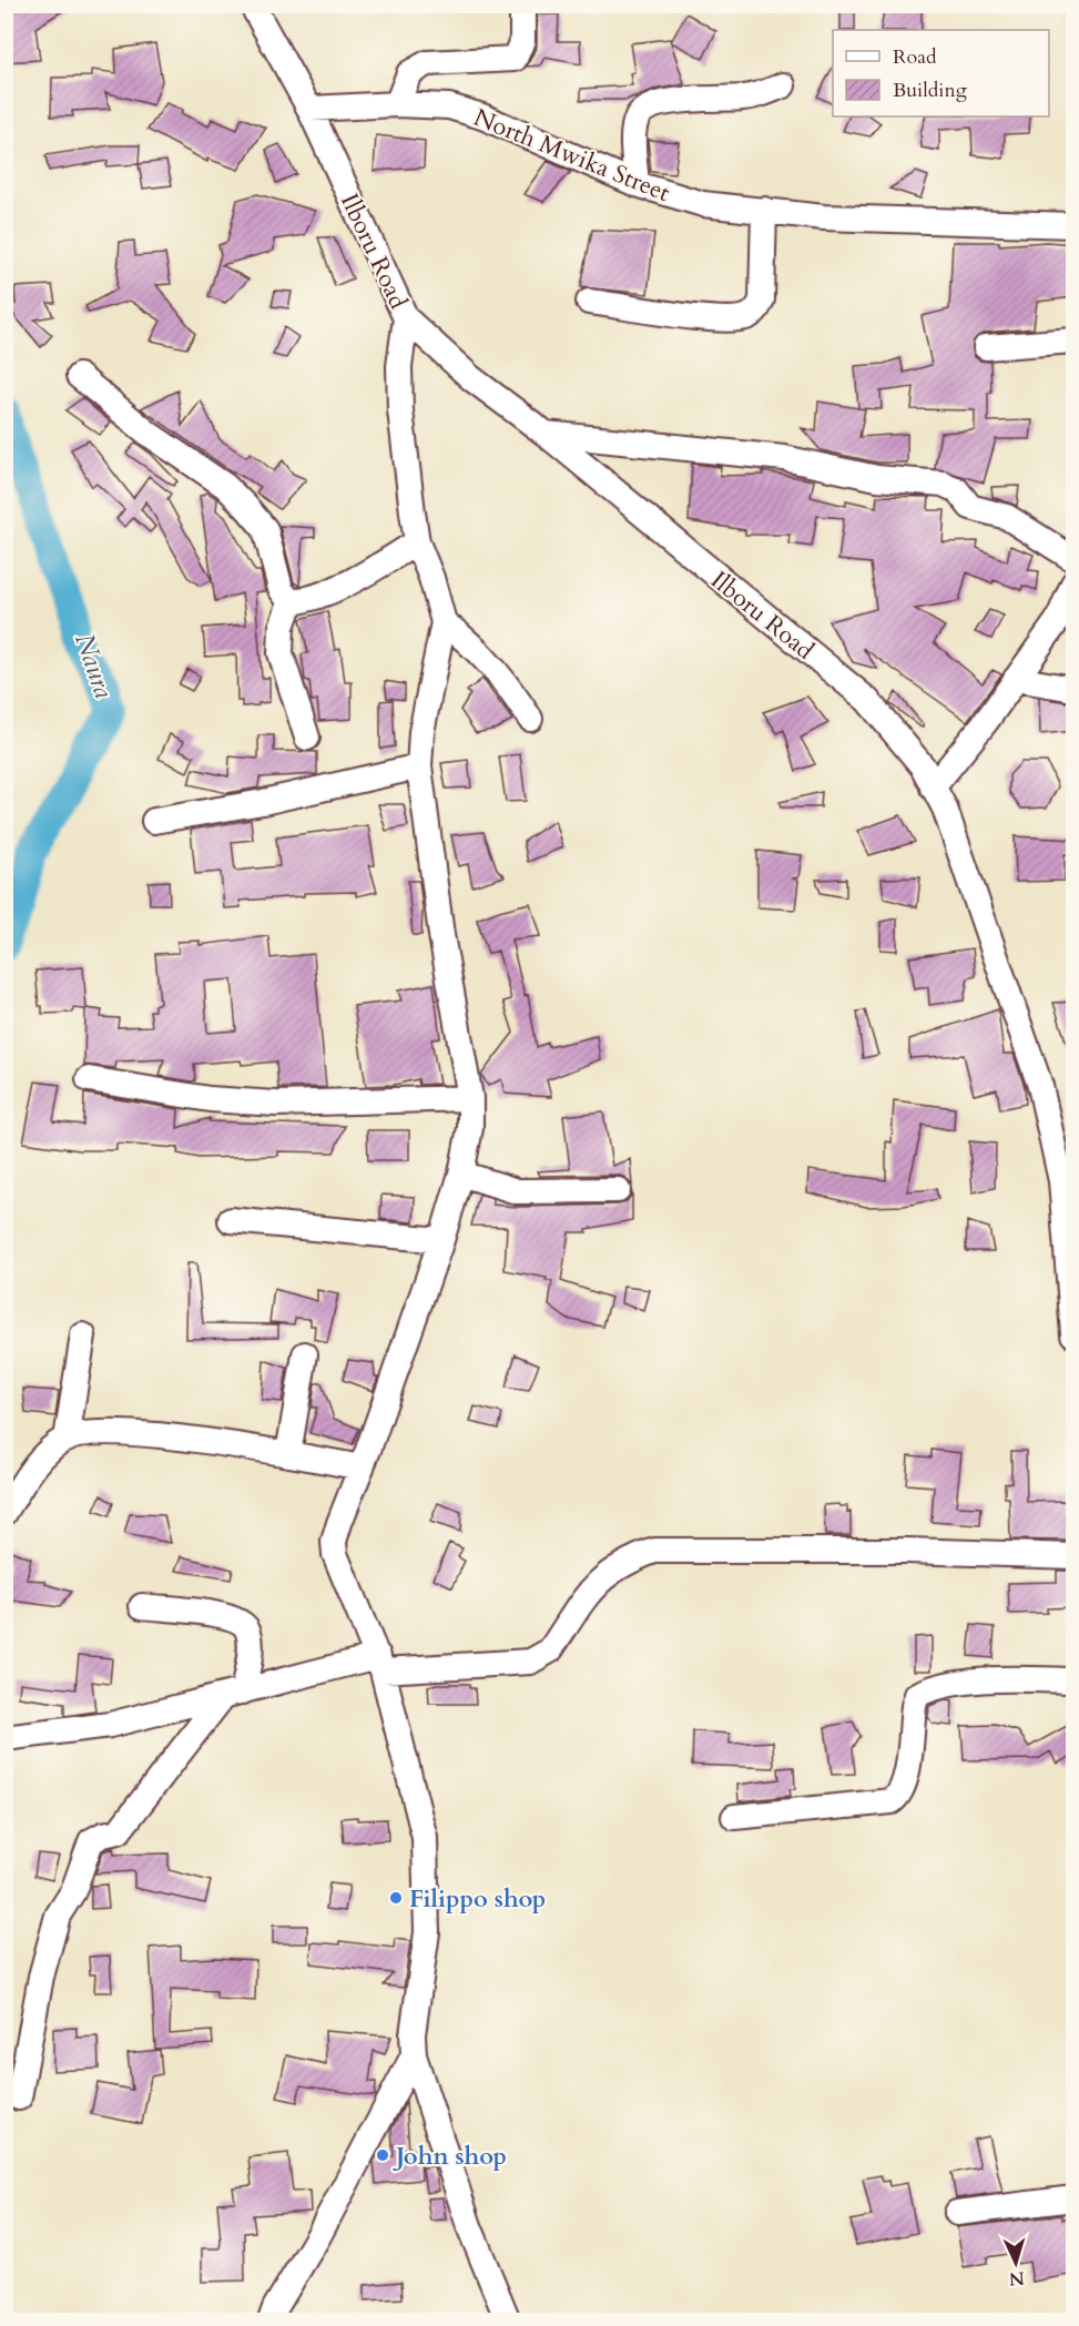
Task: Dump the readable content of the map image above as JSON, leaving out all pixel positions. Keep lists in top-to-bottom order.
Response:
{
  "streets": {
    "street": ["North Mwika Street", "Ilboru Road"]
  },
  "crossings": [
    ["North Mwika Street", "Ilboru Road"]
  ],
  "water": ["Naura"],
  "places": ["Filippo shop", "John shop"],
  "legend": ["Road", "Building"],
  "north": "bottom"
}
